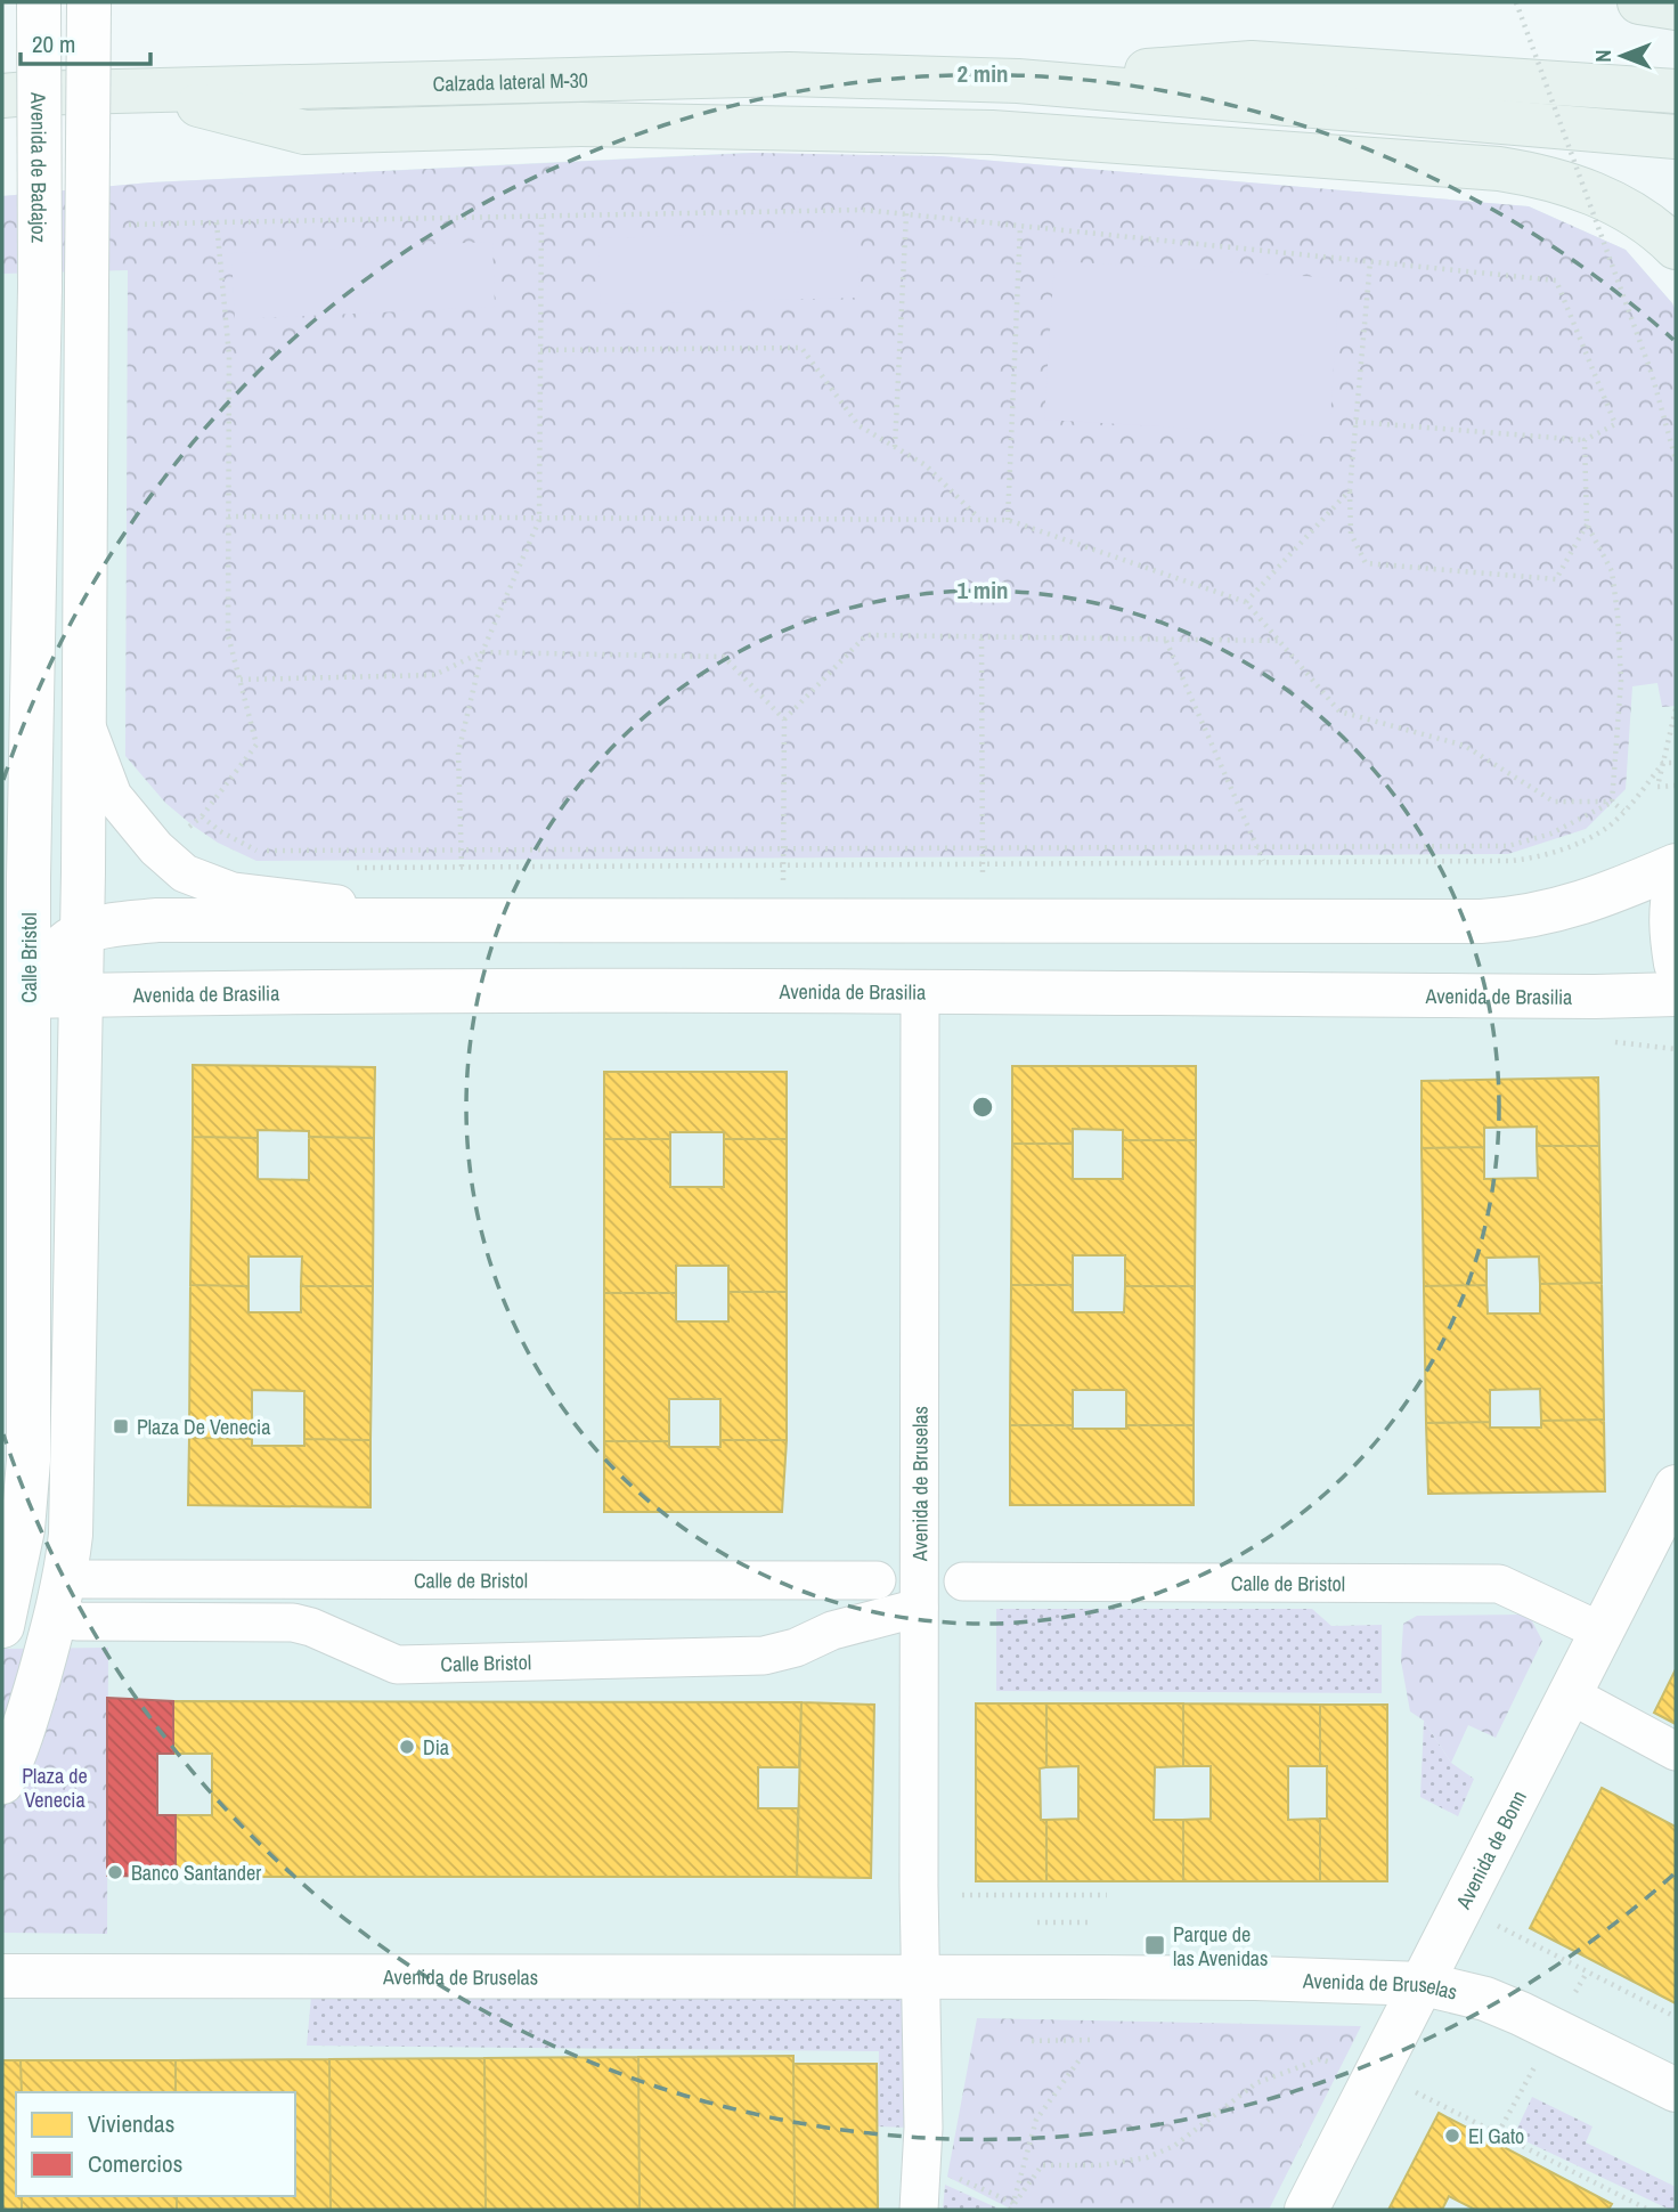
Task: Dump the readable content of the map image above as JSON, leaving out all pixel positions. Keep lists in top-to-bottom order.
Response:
{
  "streets": {
    "highway": ["Calzada lateral M-30"],
    "street": [
      "Avenida de Badajoz",
      "Calle Bristol",
      "Avenida de Brasilia",
      "Avenida de Bruselas",
      "Calle de Bristol",
      "Avenida de Bonn"
    ]
  },
  "crossings": [
    ["Avenida de Badajoz", "Calle Bristol"],
    ["Calle Bristol", "Avenida de Brasilia"],
    ["Calle Bristol", "Avenida de Bruselas"],
    ["Calle Bristol", "Calle de Bristol"],
    ["Avenida de Brasilia", "Avenida de Bruselas"],
    ["Avenida de Bruselas", "Avenida de Bonn"],
    ["Calle de Bristol", "Avenida de Bonn"]
  ],
  "parks": ["Plaza de Venecia"],
  "places": {
    "transit": ["Plaza De Venecia", "Parque de las Avenidas"],
    "other": ["Dia", "Banco Santander", "El Gato"]
  },
  "legend": ["Viviendas", "Comercios"],
  "scale_bar": "20 m",
  "north": "left",
  "rings": ["2 min", "1 min"]
}
